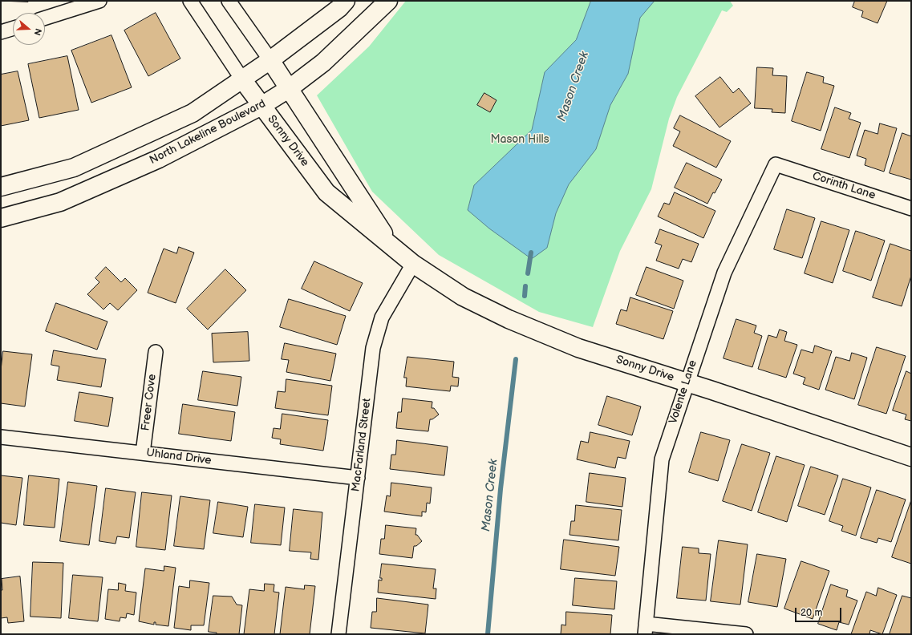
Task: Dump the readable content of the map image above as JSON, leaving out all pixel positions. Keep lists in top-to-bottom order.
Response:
{
  "streets": {
    "street": [
      "North Lakeline Boulevard",
      "Sonny Drive",
      "Corinth Lane",
      "Volente Lane",
      "Freer Cove",
      "MacFarland Street",
      "Uhland Drive"
    ]
  },
  "crossings": [
    ["North Lakeline Boulevard", "Sonny Drive"],
    ["Sonny Drive", "Volente Lane"],
    ["Sonny Drive", "MacFarland Street"],
    ["Corinth Lane", "Volente Lane"],
    ["Freer Cove", "Uhland Drive"],
    ["MacFarland Street", "Uhland Drive"]
  ],
  "water": ["Mason Creek"],
  "parks": ["Mason Hills"],
  "scale_bar": "20 m",
  "north": "right"
}
